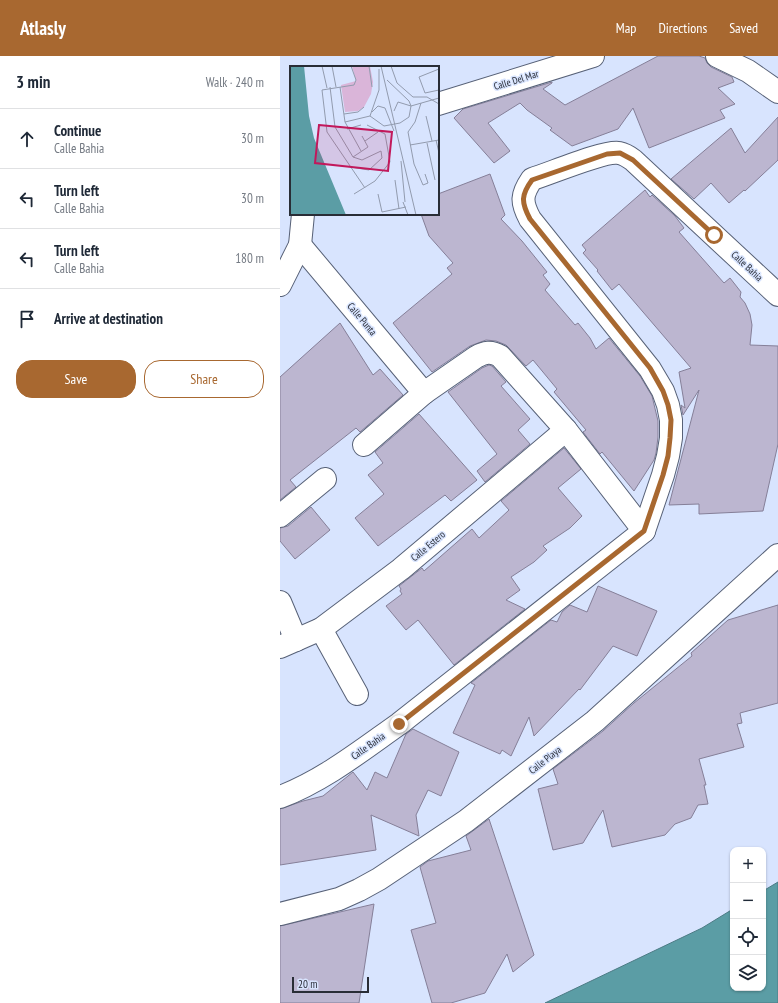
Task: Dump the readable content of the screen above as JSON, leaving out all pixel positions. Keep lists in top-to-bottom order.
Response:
{
  "streets": {
    "street": [
      "Calle Del Mar",
      "Calle Bahia",
      "Calle Punta",
      "Calle Estero",
      "Calle Playa"
    ]
  },
  "scale_bar": "20 m",
  "page": {
    "header": "Atlasly",
    "nav": ["Map", "Directions", "Saved"],
    "heading": ["3 min", "Walk · 240 m"],
    "list": [
      ["Continue", "Calle Bahia", "30 m"],
      ["Turn left", "Calle Bahia", "30 m"],
      ["Turn left", "Calle Bahia", "180 m"],
      "Arrive at destination"
    ],
    "buttons": ["Save", "Share"],
    "map_buttons": ["+", "−"],
    "scale": "20 m"
  }
}
